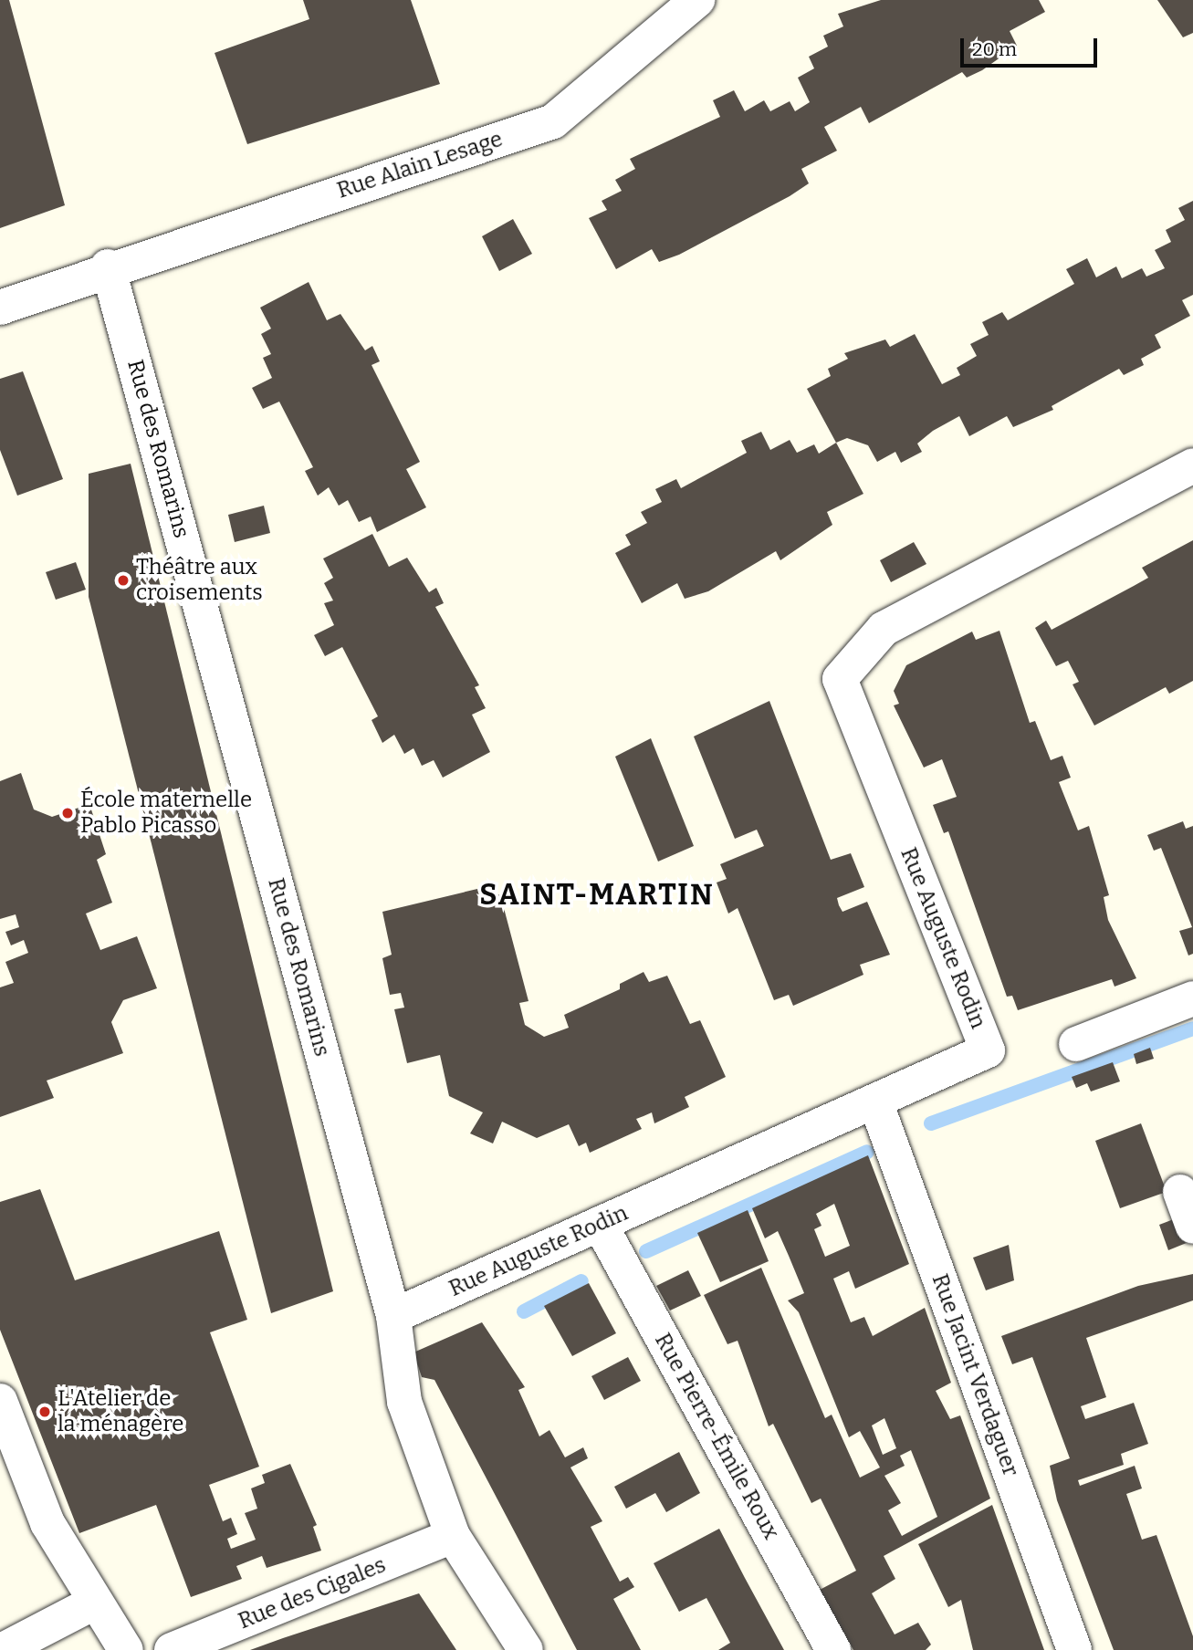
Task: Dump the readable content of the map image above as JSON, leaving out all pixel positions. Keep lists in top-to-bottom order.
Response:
{
  "streets": {
    "street": [
      "Rue Alain Lesage",
      "Rue des Romarins",
      "Rue Auguste Rodin",
      "Rue Jacint Verdaguer",
      "Rue Pierre-Émile Roux",
      "Rue des Cigales"
    ]
  },
  "crossings": [
    ["Rue Alain Lesage", "Rue des Romarins"],
    ["Rue des Romarins", "Rue Auguste Rodin"],
    ["Rue des Romarins", "Rue des Cigales"],
    ["Rue Auguste Rodin", "Rue Jacint Verdaguer"],
    ["Rue Auguste Rodin", "Rue Pierre-Émile Roux"]
  ],
  "districts": ["SAINT-MARTIN"],
  "places": ["Théâtre aux croisements", "École maternelle Pablo Picasso", "L'Atelier de la ménagère"],
  "scale_bar": "20 m"
}
